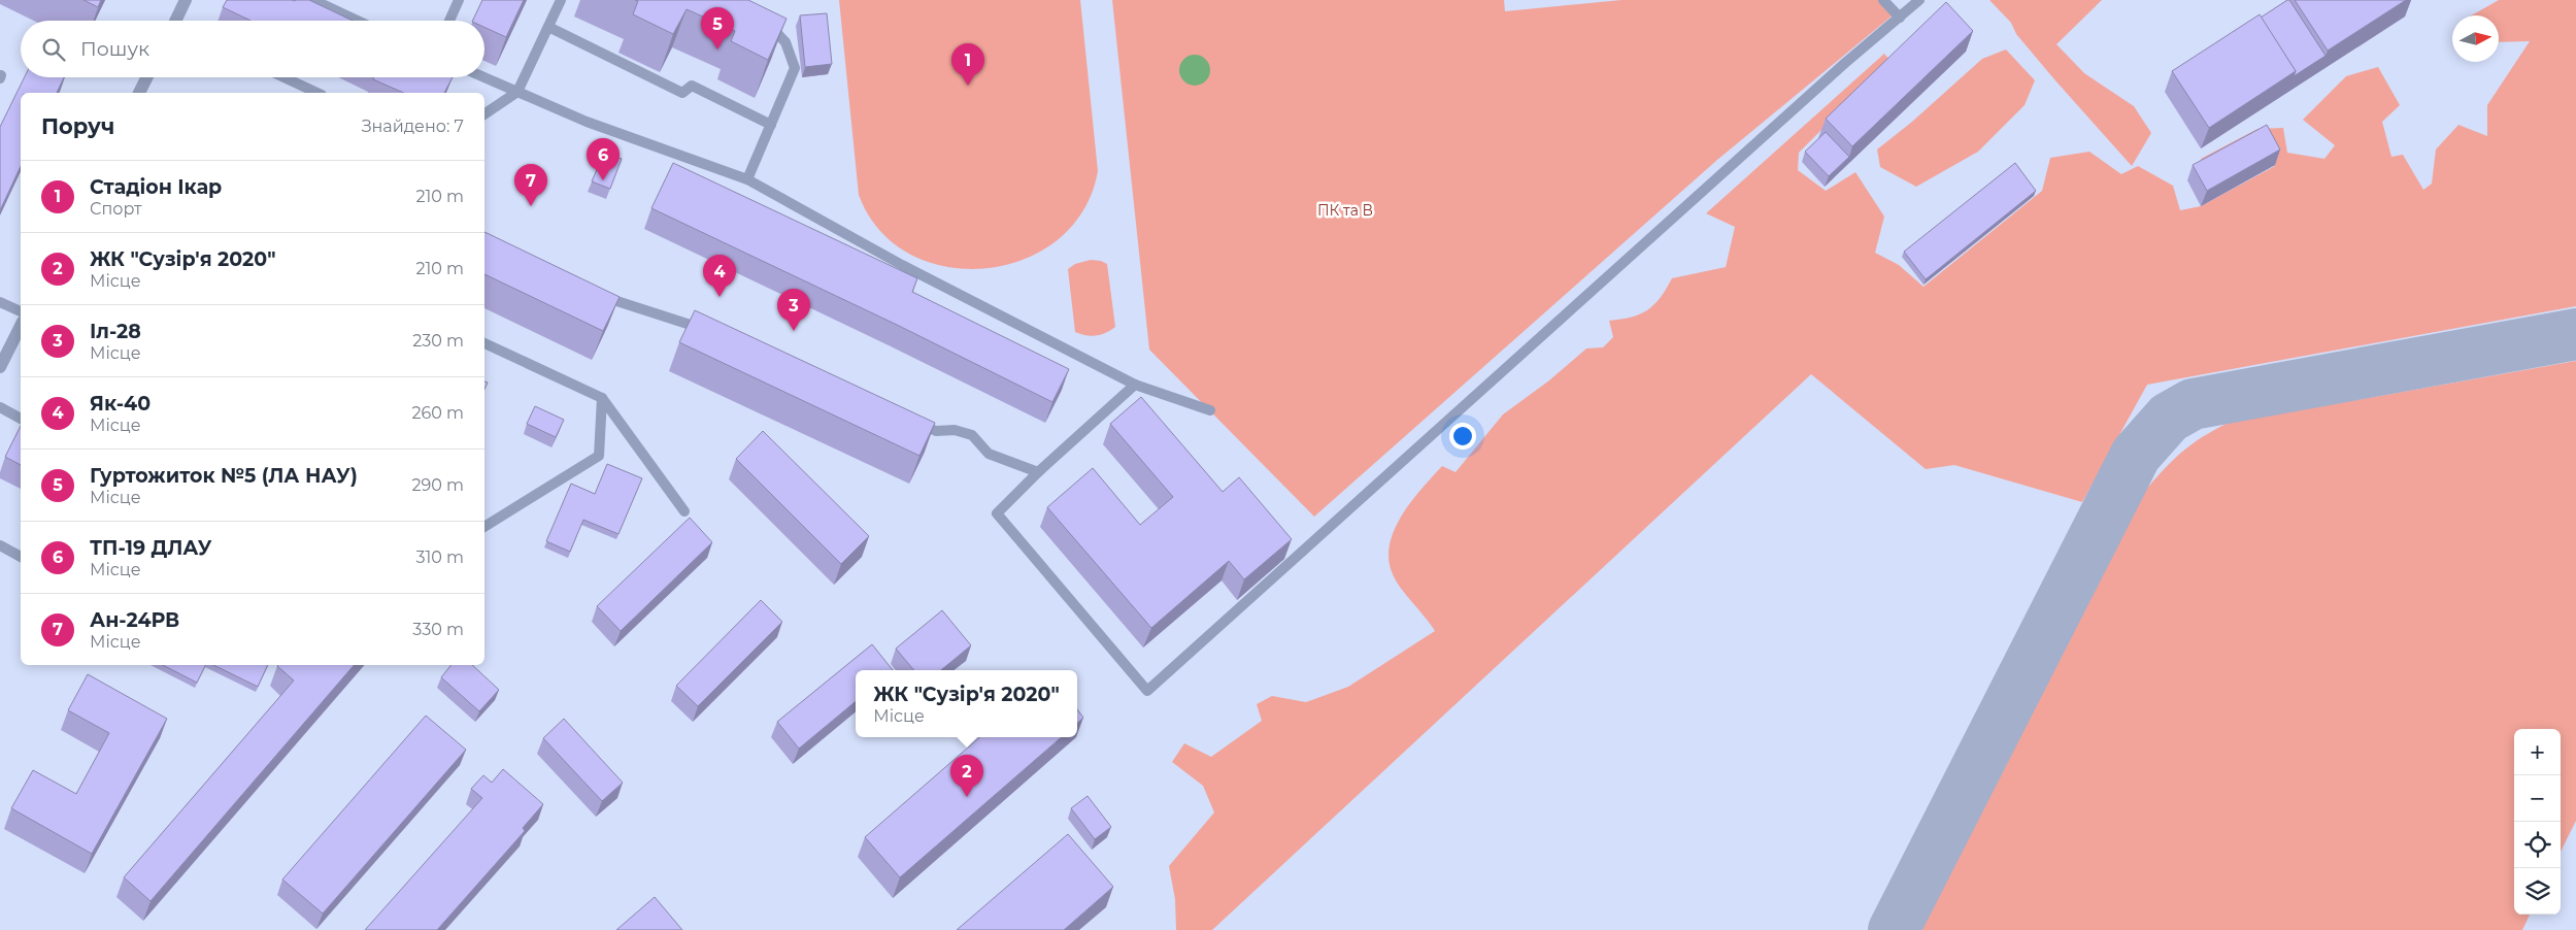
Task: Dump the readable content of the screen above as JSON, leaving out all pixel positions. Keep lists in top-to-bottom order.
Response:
{
  "parks": ["ПК та В"],
  "north": "right",
  "page": {
    "pins": [
      "5",
      "1",
      "6",
      "7",
      "4",
      "3",
      "2"
    ],
    "search": "Пошук",
    "heading": ["Поруч", "Знайдено: 7"],
    "list": [
      {
        "mark": "1",
        "name": "Стадіон Ікар",
        "note": "Спорт",
        "value": "210 m"
      },
      {
        "mark": "2",
        "name": "ЖК \"Сузір'я 2020\"",
        "note": "Місце",
        "value": "210 m"
      },
      {
        "mark": "3",
        "name": "Іл-28",
        "note": "Місце",
        "value": "230 m"
      },
      {
        "mark": "4",
        "name": "Як-40",
        "note": "Місце",
        "value": "260 m"
      },
      {
        "mark": "5",
        "name": "Гуртожиток №5 (ЛА НАУ)",
        "note": "Місце",
        "value": "290 m"
      },
      {
        "mark": "6",
        "name": "ТП-19 ДЛАУ",
        "note": "Місце",
        "value": "310 m"
      },
      {
        "mark": "7",
        "name": "Ан-24РВ",
        "note": "Місце",
        "value": "330 m"
      }
    ],
    "popup": ["ЖК \"Сузір'я 2020\"", "Місце"],
    "map_buttons": ["+", "−"]
  }
}
